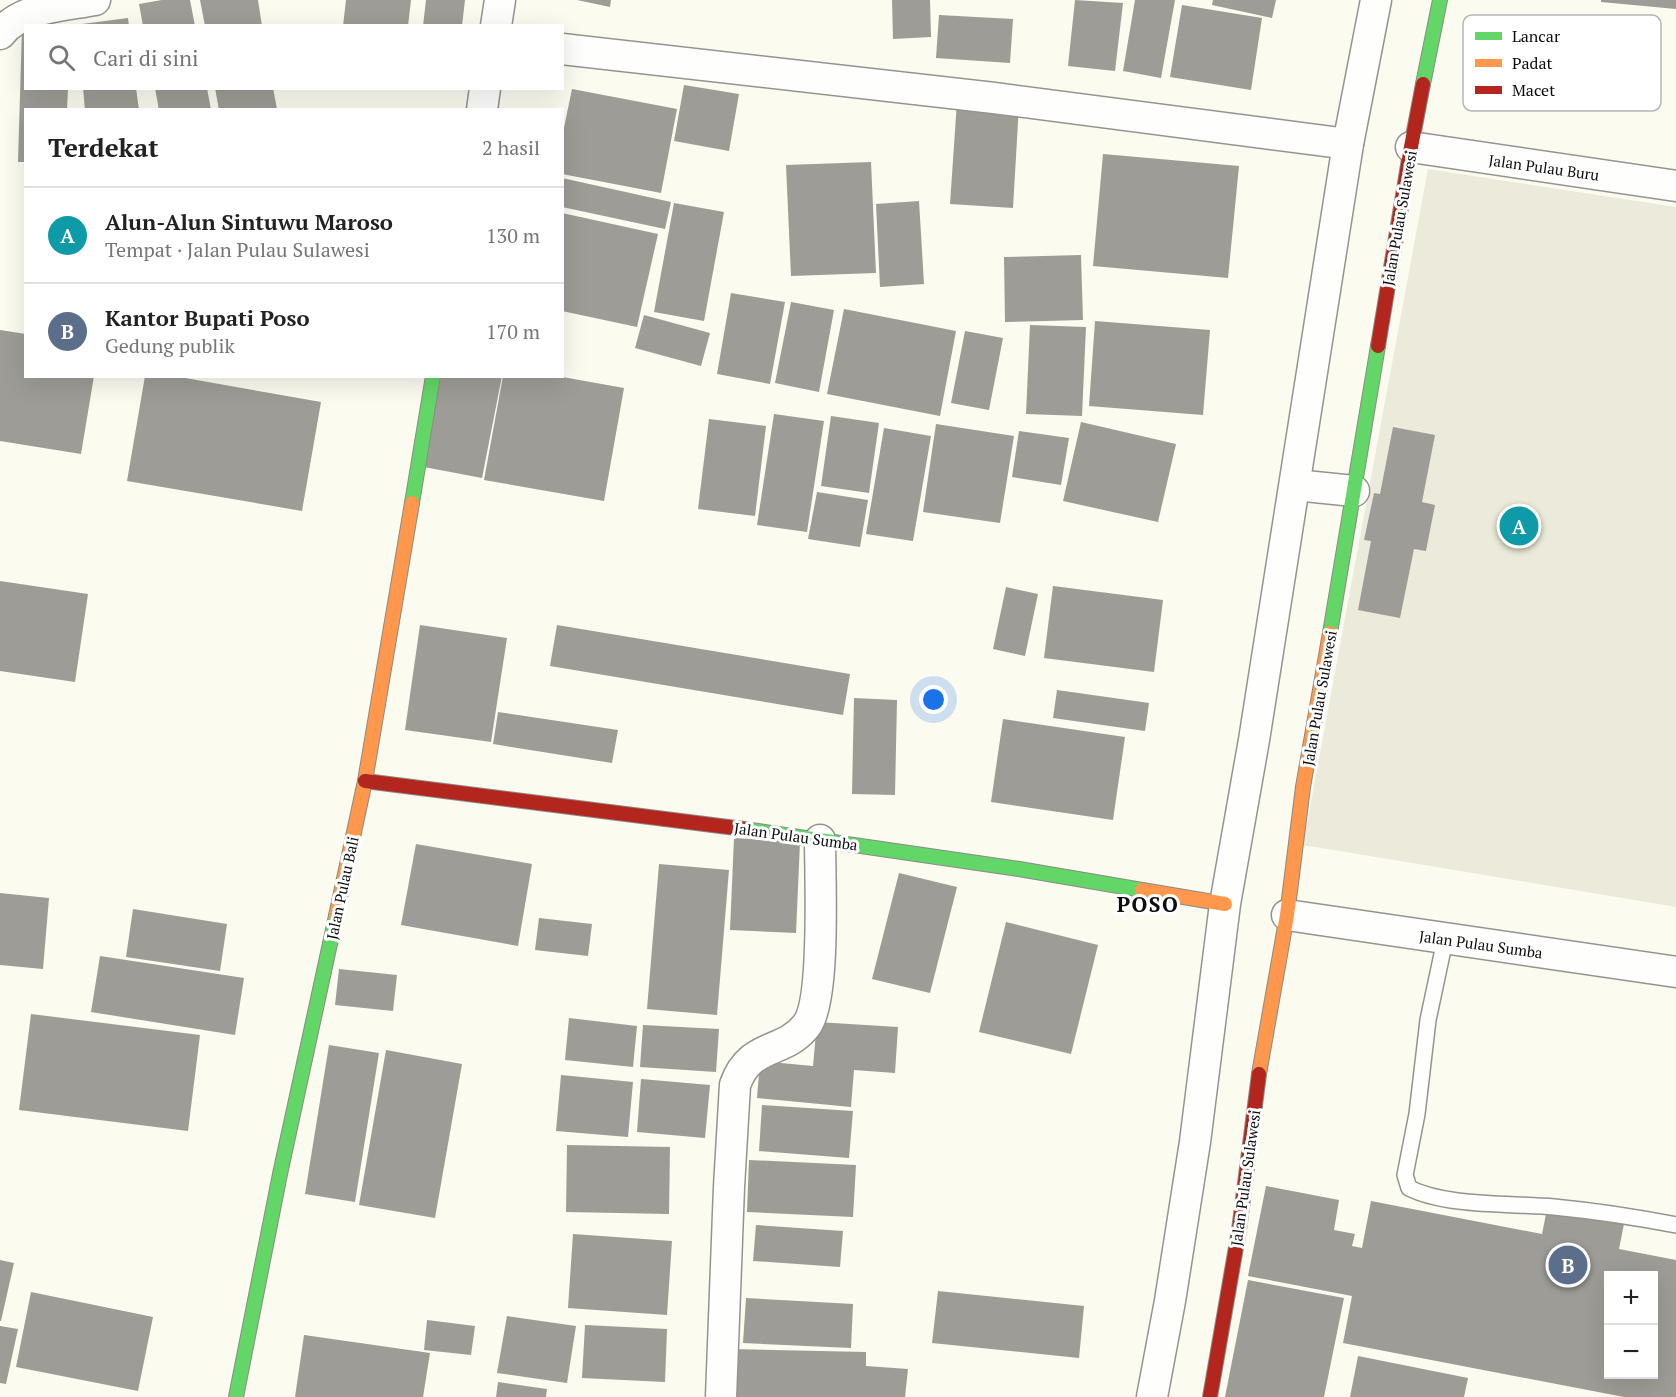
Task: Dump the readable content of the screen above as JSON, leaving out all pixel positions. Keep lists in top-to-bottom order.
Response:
{
  "streets": {
    "street": [
      "Jalan Pulau Buru",
      "Jalan Pulau Sulawesi",
      "Jalan Pulau Sumba",
      "Jalan Pulau Bali"
    ]
  },
  "crossings": [
    ["Jalan Pulau Buru", "Jalan Pulau Sulawesi"],
    ["Jalan Pulau Sulawesi", "Jalan Pulau Sumba"],
    ["Jalan Pulau Sumba", "Jalan Pulau Bali"]
  ],
  "districts": ["POSO"],
  "legend": ["Lancar", "Padat", "Macet"],
  "page": {
    "search": "Cari di sini",
    "heading": ["Terdekat", "2 hasil"],
    "list": [
      {
        "mark": "A",
        "name": "Alun-Alun Sintuwu Maroso",
        "note": "Tempat · Jalan Pulau Sulawesi",
        "value": "130 m"
      },
      {
        "mark": "B",
        "name": "Kantor Bupati Poso",
        "note": "Gedung publik",
        "value": "170 m"
      }
    ],
    "pins": ["A", "B"],
    "map_buttons": ["+", "−"]
  }
}
